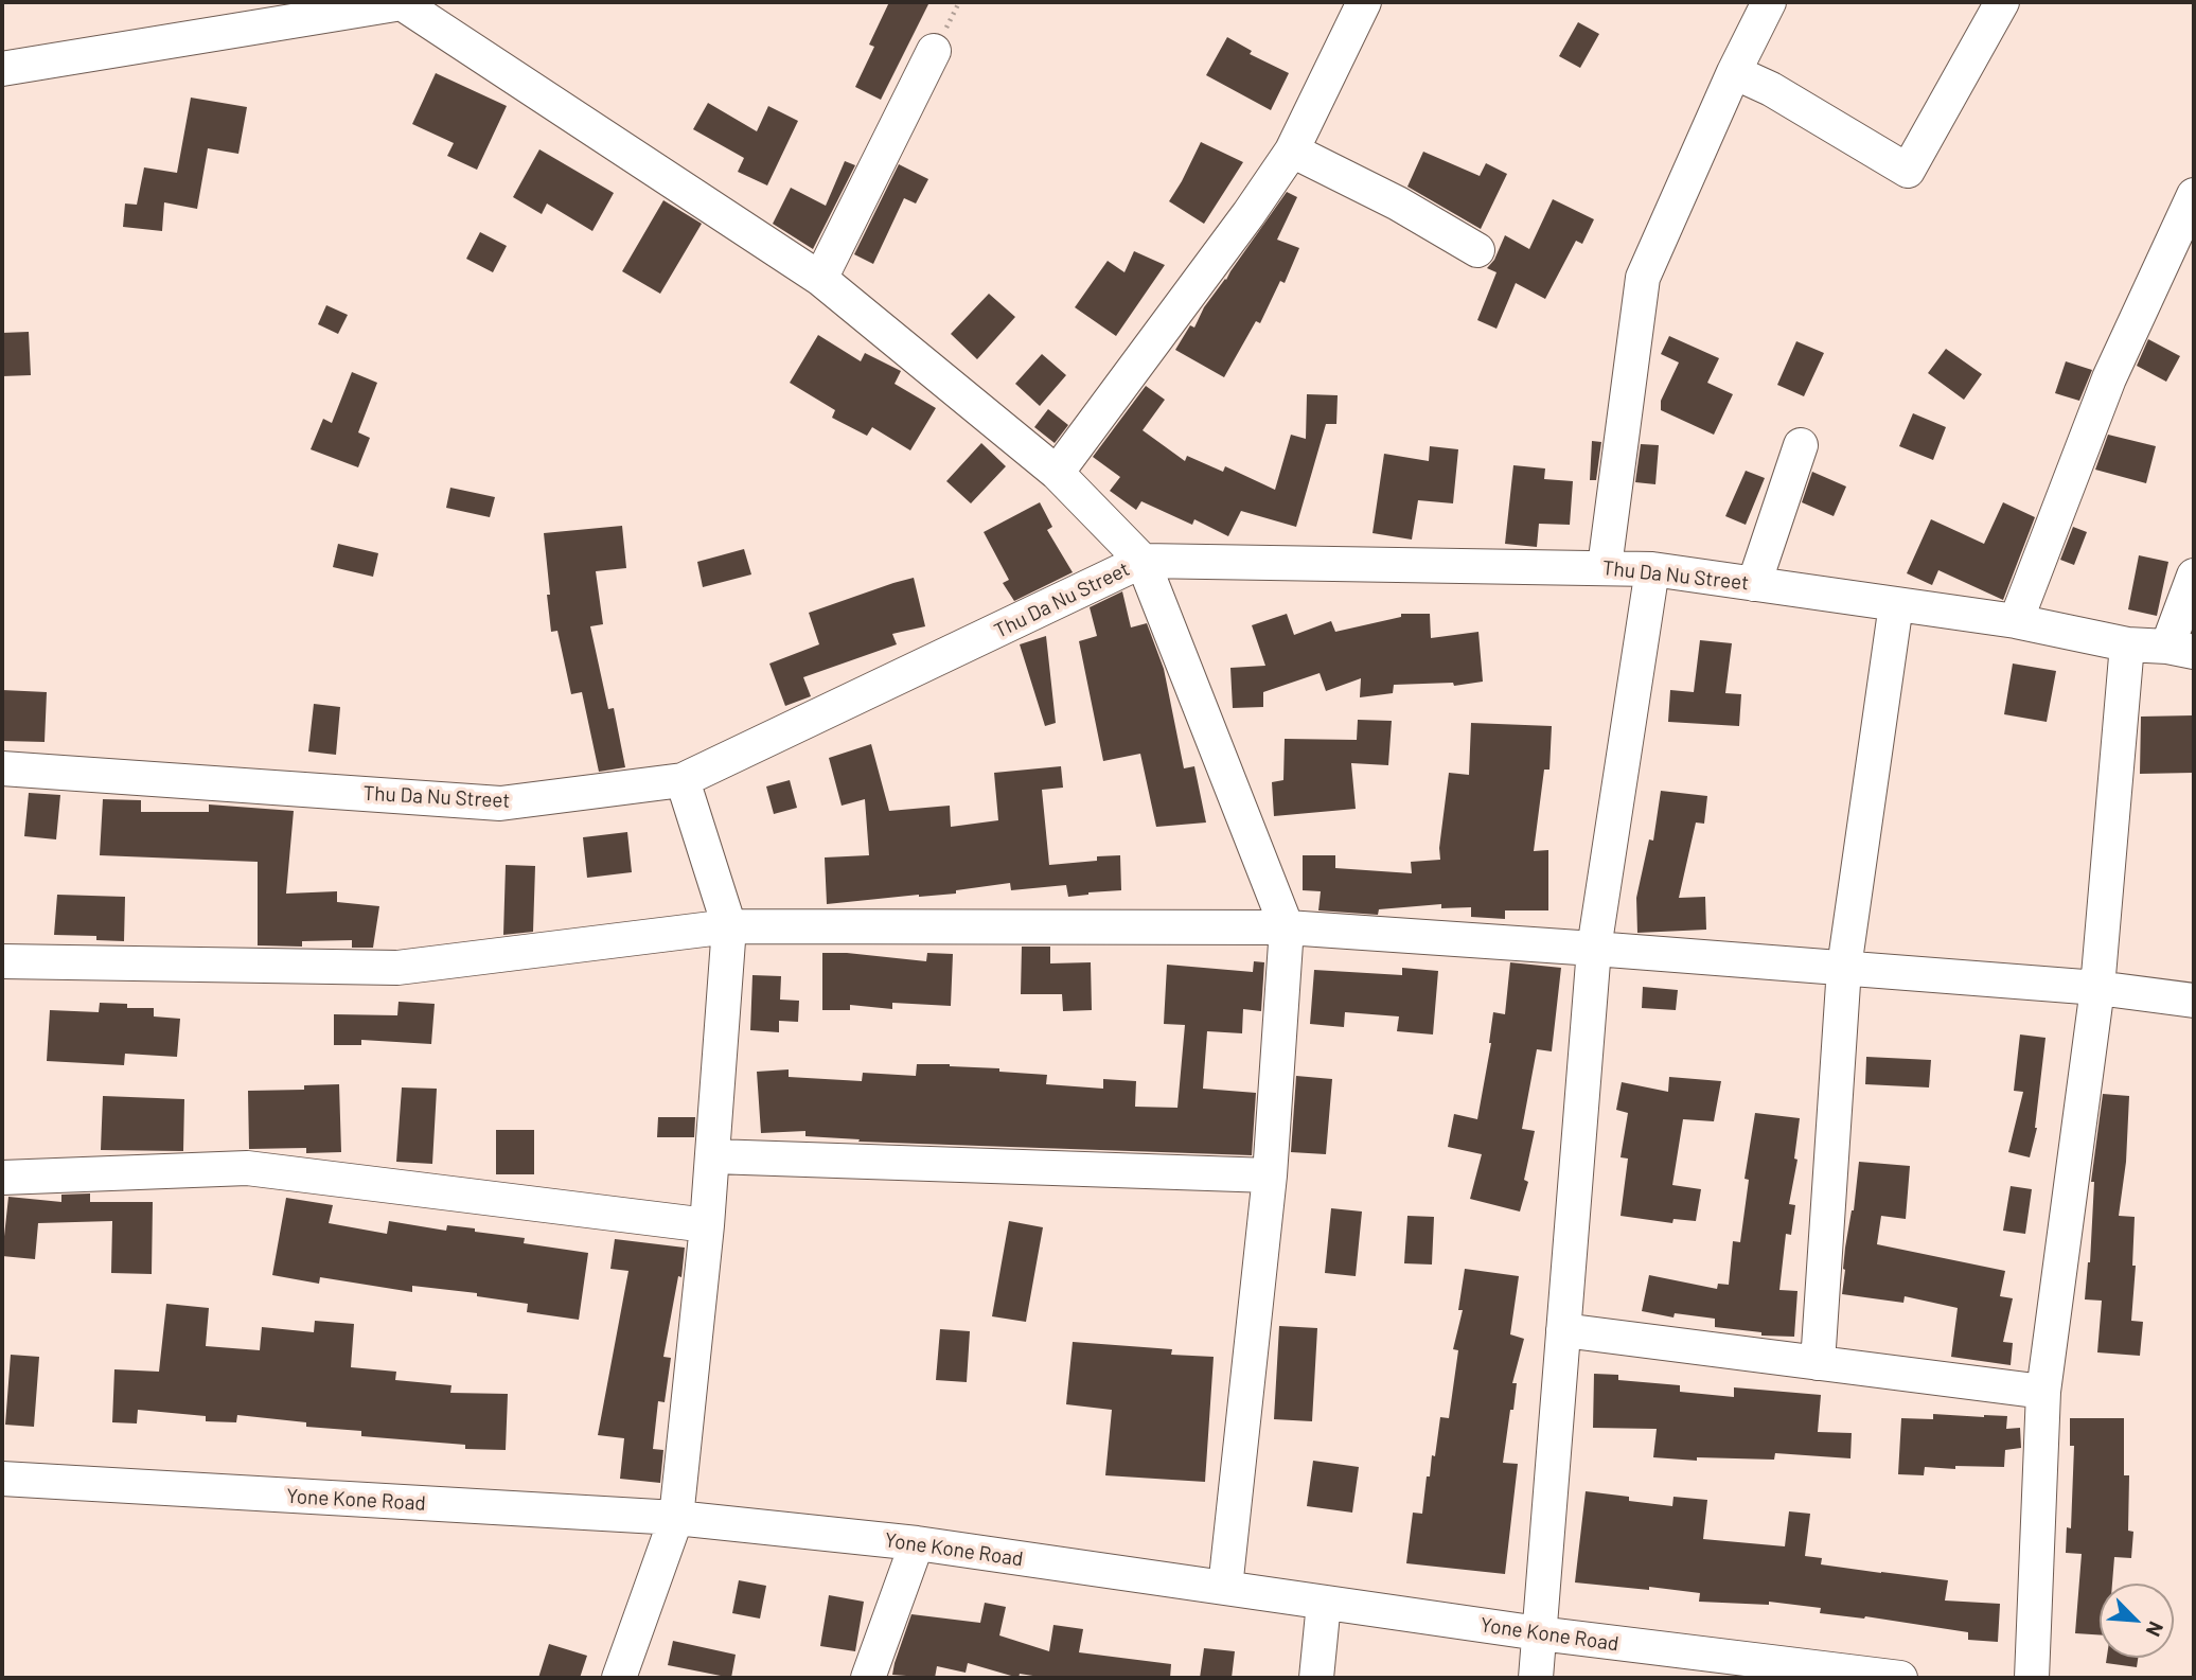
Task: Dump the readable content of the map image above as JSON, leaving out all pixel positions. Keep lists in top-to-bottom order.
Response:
{
  "streets": {
    "street": ["Thu Da Nu Street", "Yone Kone Road"]
  },
  "north": "bottom right"
}
